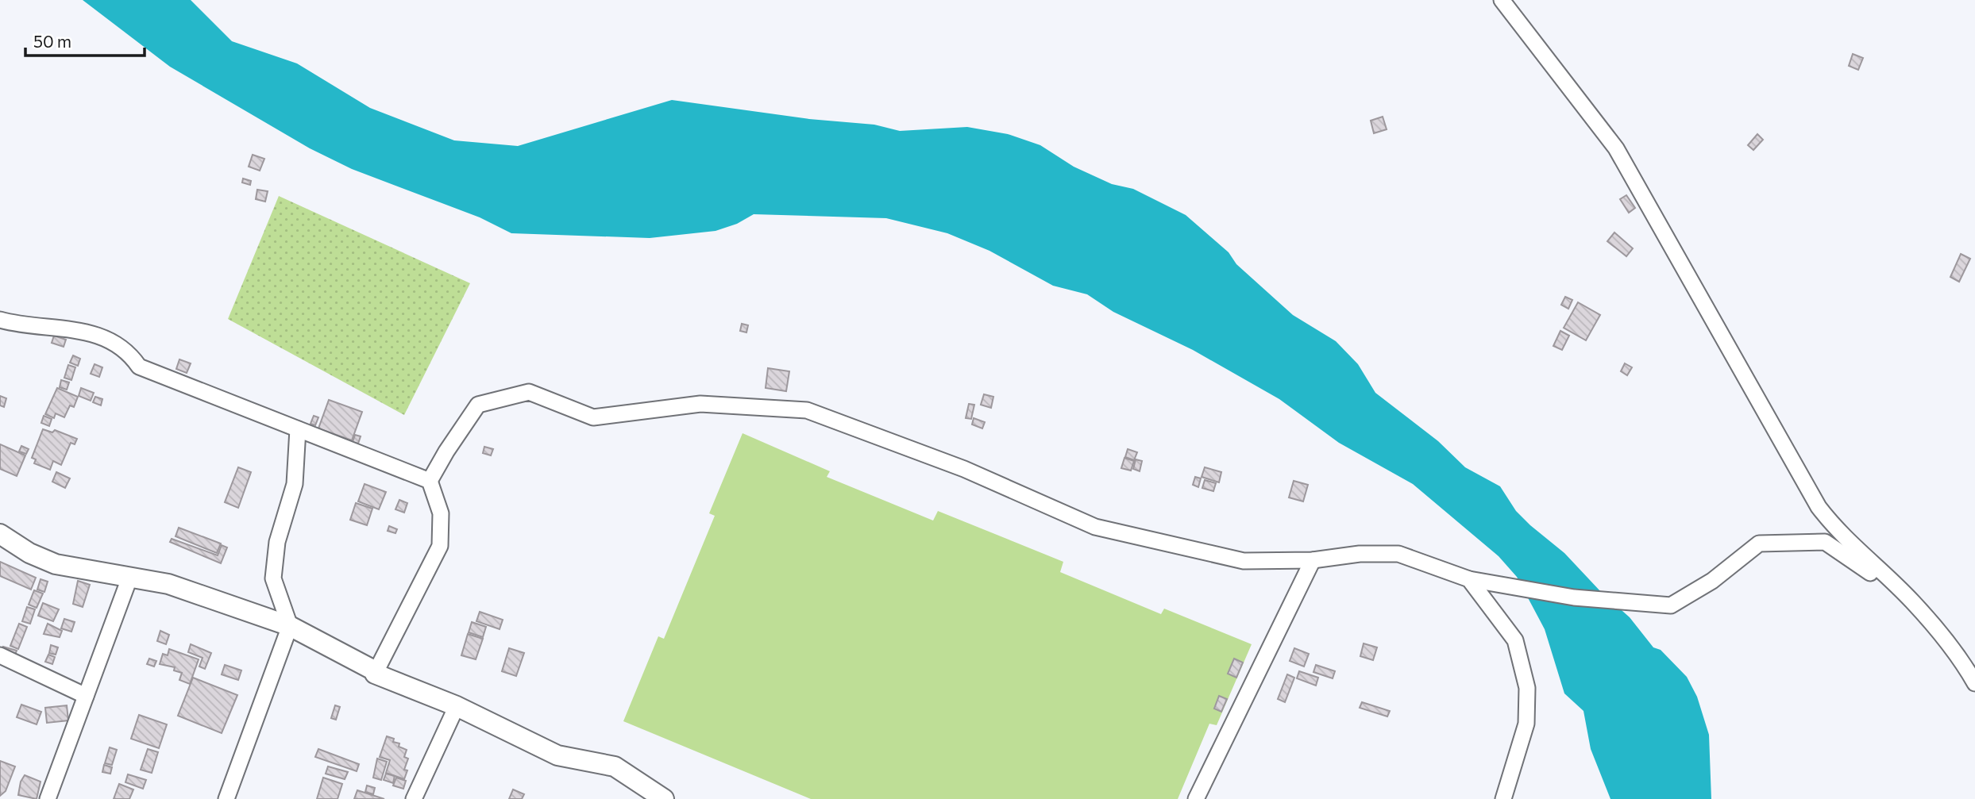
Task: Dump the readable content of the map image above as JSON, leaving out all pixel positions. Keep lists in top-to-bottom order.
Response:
{
  "scale_bar": "50 m"
}
